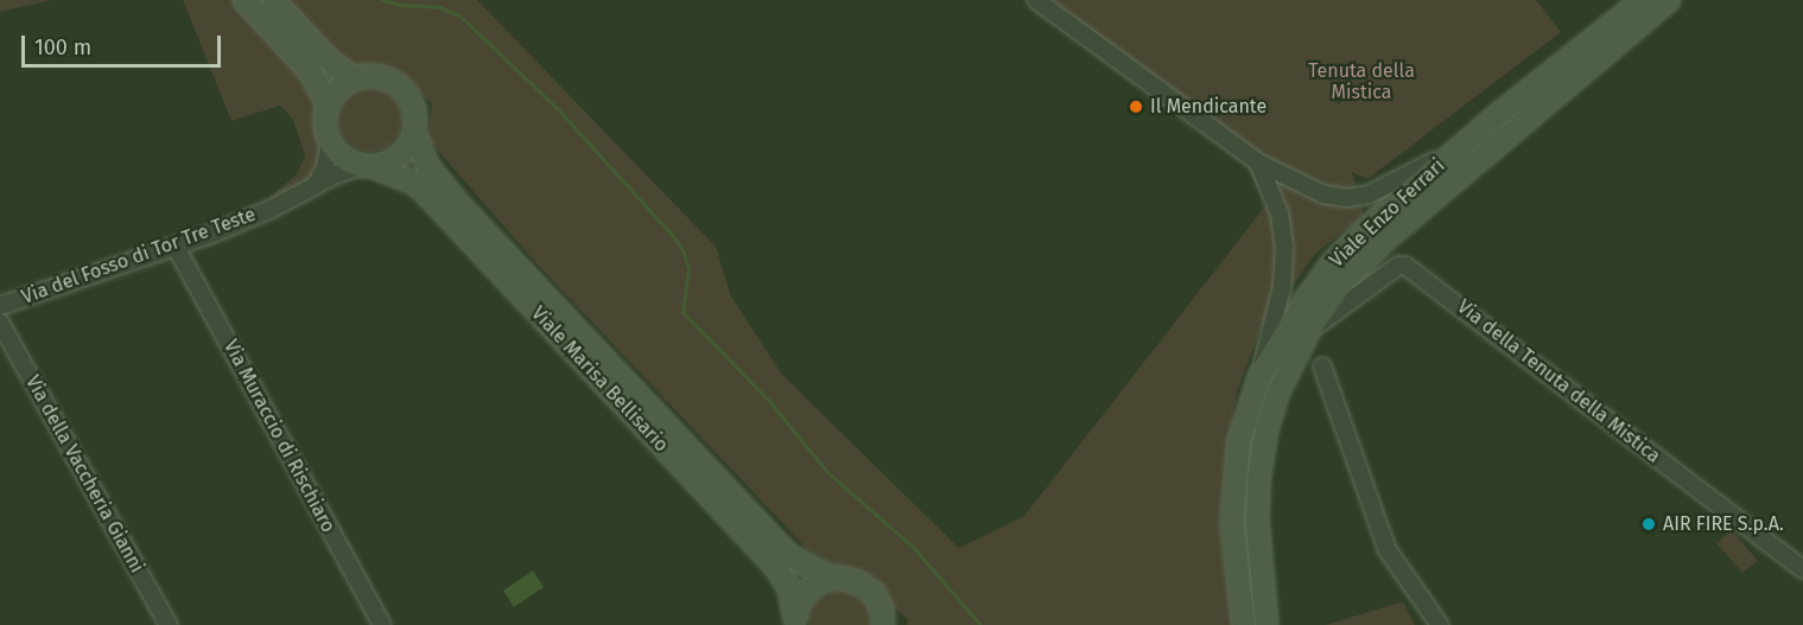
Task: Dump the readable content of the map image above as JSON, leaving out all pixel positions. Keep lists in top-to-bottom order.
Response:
{
  "streets": {
    "main road": ["Viale Enzo Ferrari", "Viale Marisa Bellisario"],
    "street": [
      "Via del Fosso di Tor Tre Teste",
      "Via della Tenuta della Mistica",
      "Via Muraccio di Rischiaro",
      "Via della Vaccheria Gianni"
    ]
  },
  "crossings": [
    ["Viale Enzo Ferrari", "Via della Tenuta della Mistica"],
    ["Via del Fosso di Tor Tre Teste", "Viale Marisa Bellisario"],
    ["Via del Fosso di Tor Tre Teste", "Via Muraccio di Rischiaro"]
  ],
  "parks": ["Tenuta della Mistica"],
  "places": ["Il Mendicante", "AIR FIRE S.p.A."],
  "scale_bar": "100 m"
}
